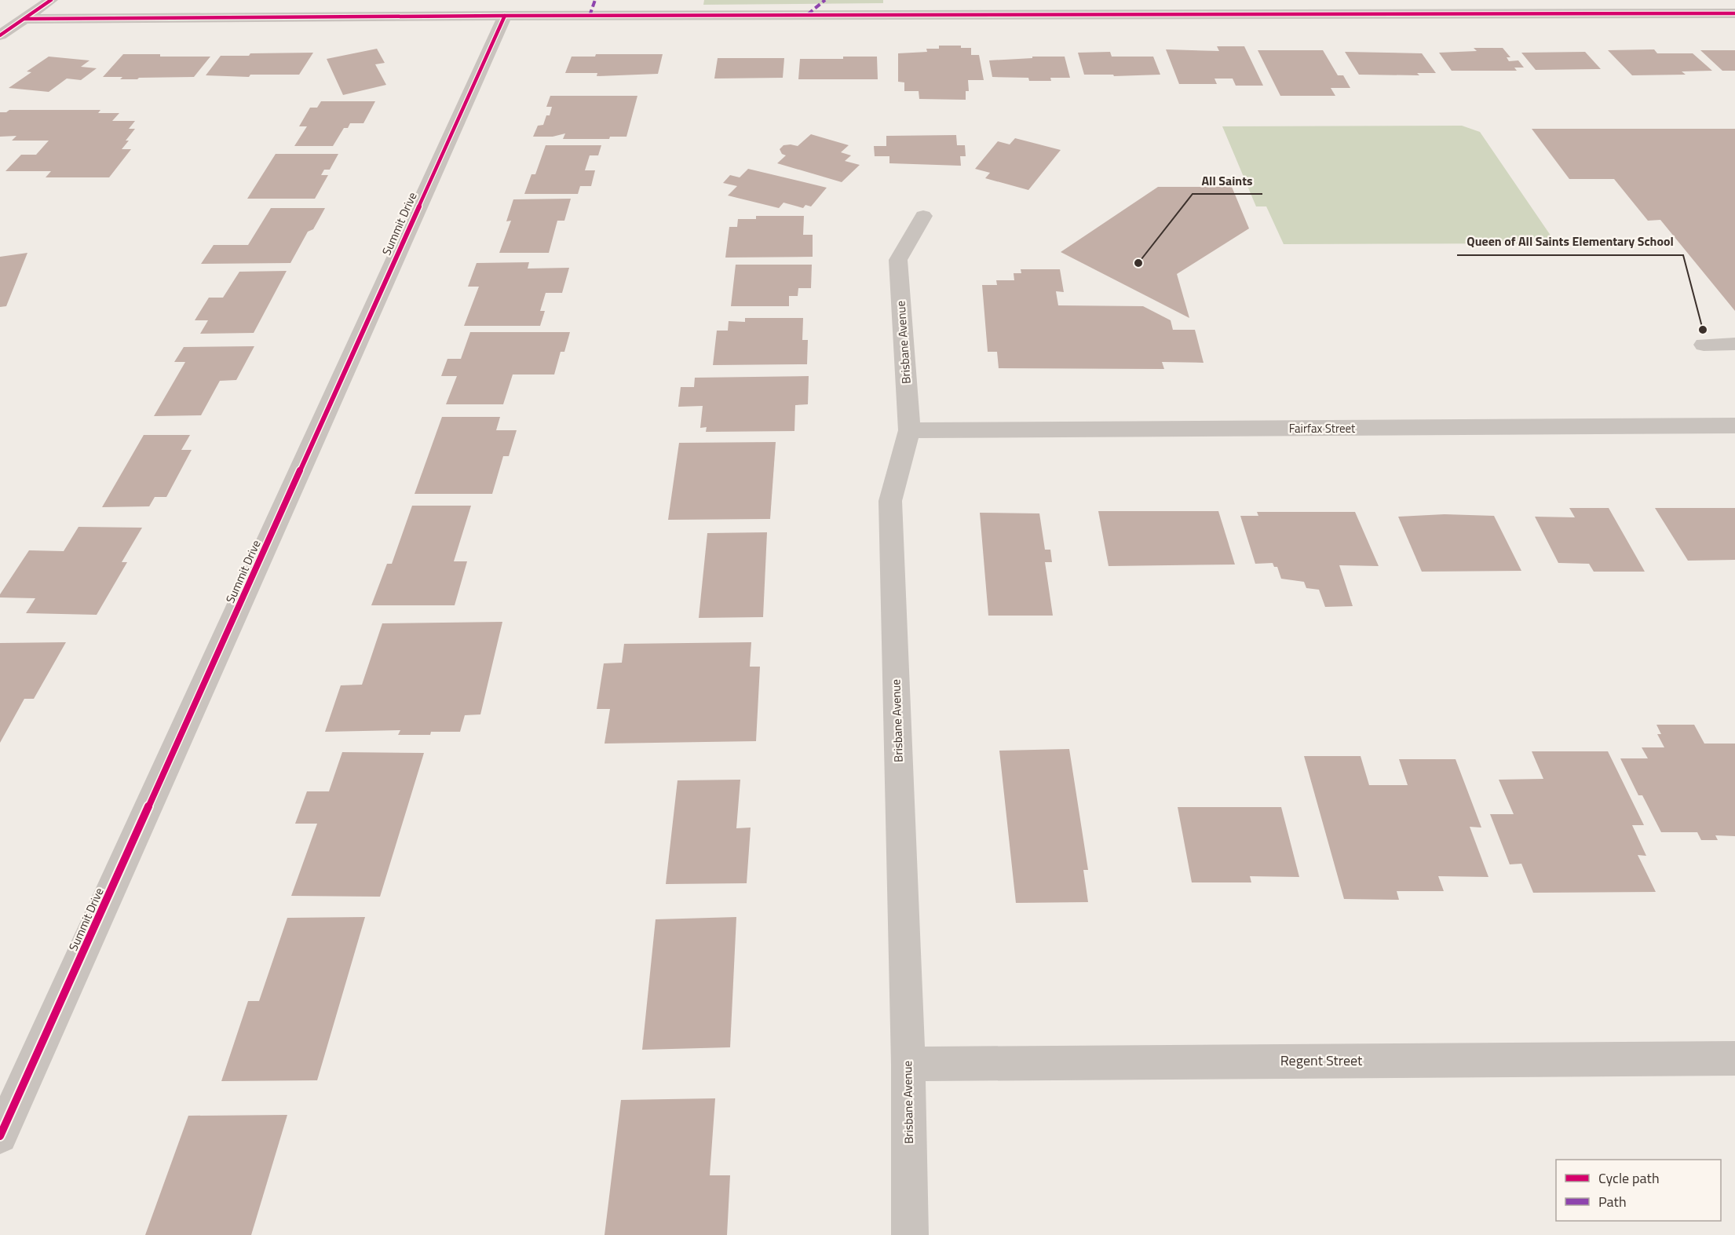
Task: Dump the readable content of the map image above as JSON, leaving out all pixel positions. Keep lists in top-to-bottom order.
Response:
{
  "streets": {
    "street": [
      "Summit Drive",
      "Brisbane Avenue",
      "Fairfax Street",
      "Regent Street"
    ]
  },
  "crossings": [
    ["Brisbane Avenue", "Fairfax Street"],
    ["Brisbane Avenue", "Regent Street"]
  ],
  "places": ["All Saints", "Queen of All Saints Elementary School"],
  "legend": ["Cycle path", "Path"]
}
